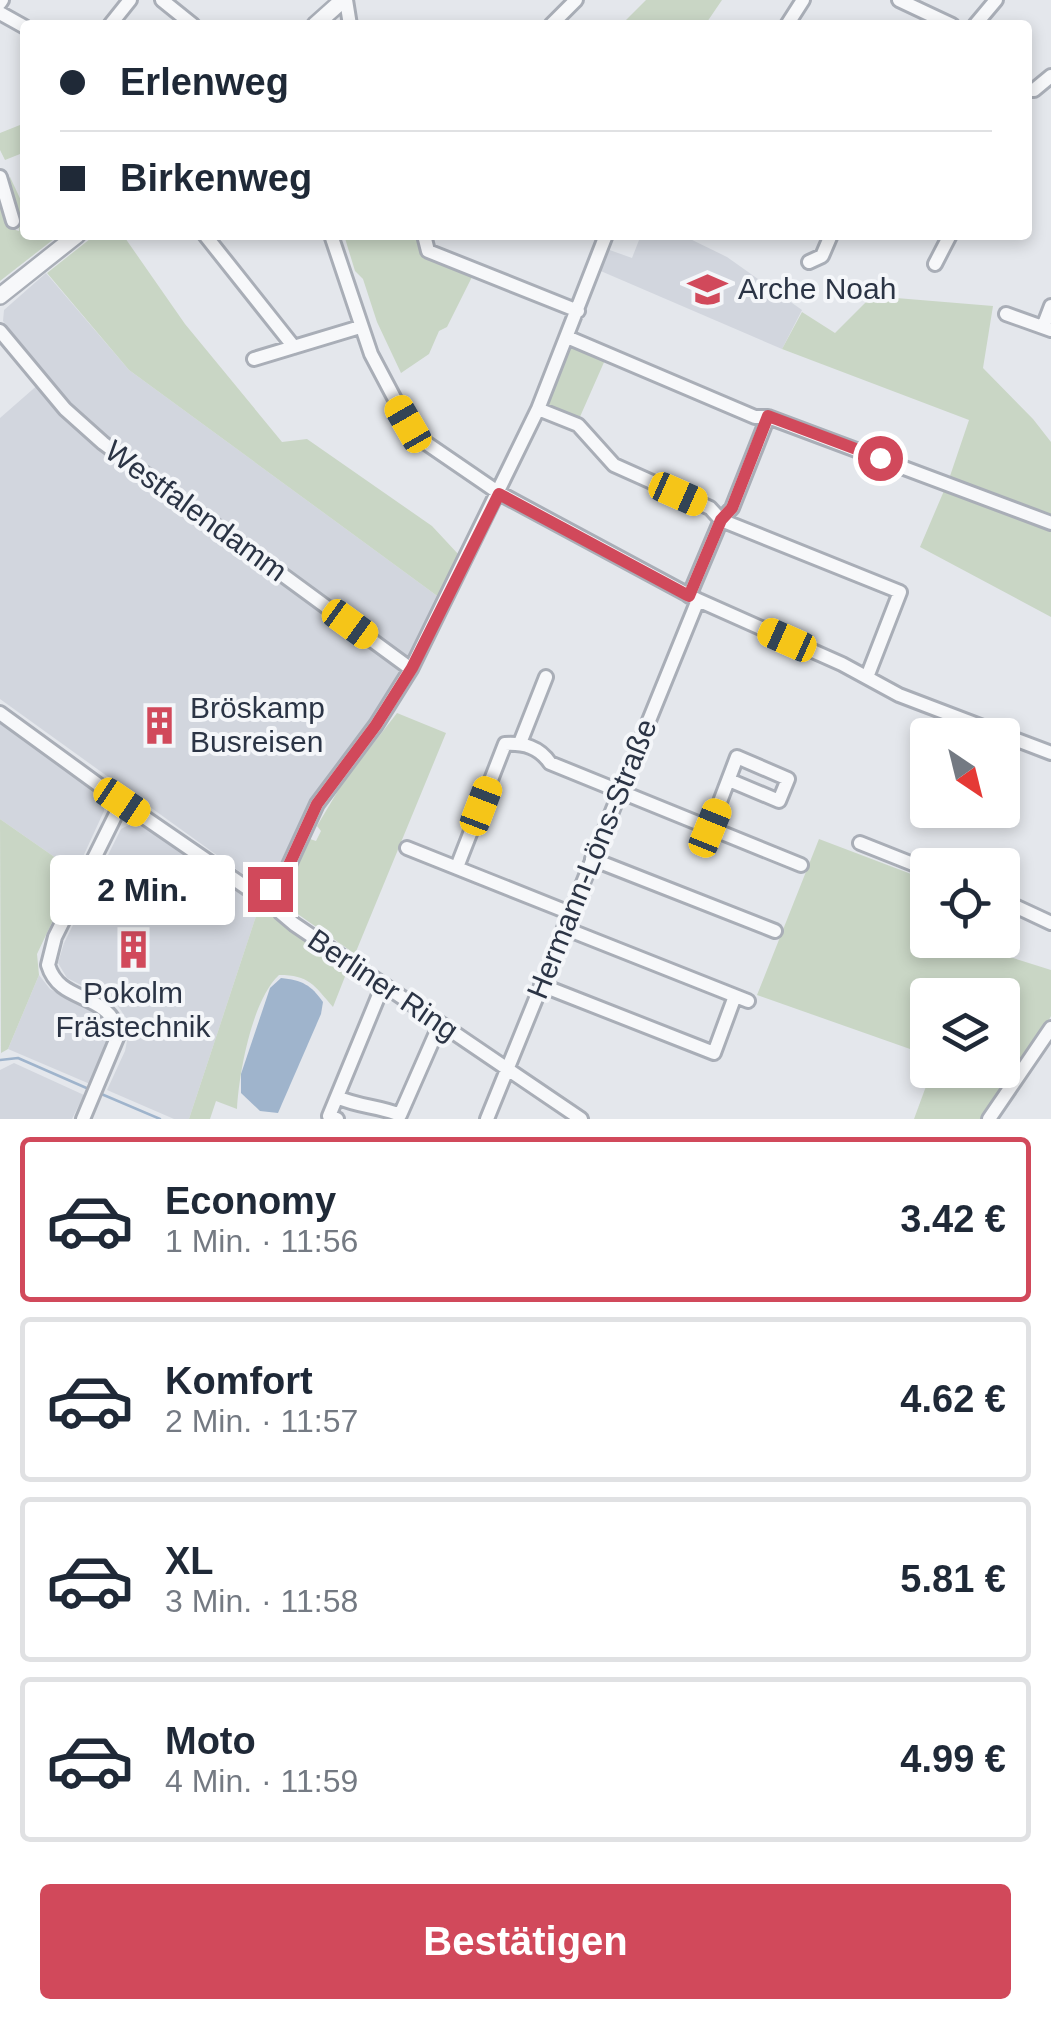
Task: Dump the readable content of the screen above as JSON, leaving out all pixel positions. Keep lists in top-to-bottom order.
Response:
{
  "streets": {
    "street": ["Westfalendamm", "Hermann-Löns-Straße", "Berliner Ring"]
  },
  "crossings": [
    ["Hermann-Löns-Straße", "Berliner Ring"]
  ],
  "places": {
    "school or university": ["Arche Noah"],
    "building": ["Bröskamp Busreisen", "Pokolm Frästechnik"]
  },
  "north": "bottom right",
  "page": {
    "banner": ["Erlenweg", "Birkenweg"],
    "bubble": "2 Min.",
    "list": [
      {
        "name": "Economy",
        "note": "1 Min. · 11:56",
        "value": "3.42 €"
      },
      {
        "name": "Komfort",
        "note": "2 Min. · 11:57",
        "value": "4.62 €"
      },
      {
        "name": "XL",
        "note": "3 Min. · 11:58",
        "value": "5.81 €"
      },
      {
        "name": "Moto",
        "note": "4 Min. · 11:59",
        "value": "4.99 €"
      }
    ],
    "buttons": "Bestätigen"
  }
}
